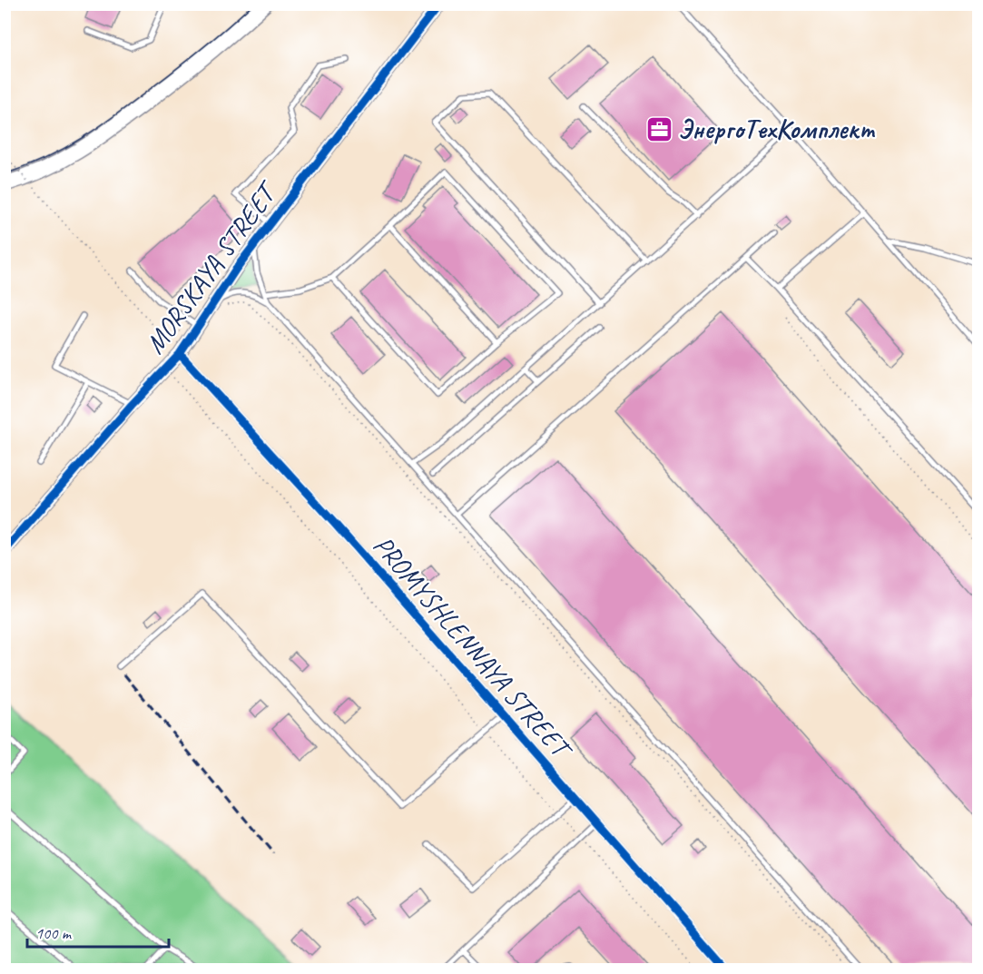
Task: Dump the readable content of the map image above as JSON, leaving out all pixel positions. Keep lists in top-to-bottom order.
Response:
{
  "streets": {
    "street": ["MORSKAYA STREET", "PROMYSHLENNAYA STREET"]
  },
  "crossings": [
    ["MORSKAYA STREET", "PROMYSHLENNAYA STREET"]
  ],
  "places": {
    "office": ["ЭнергоТехКомплект"]
  },
  "scale_bar": "100 m"
}
